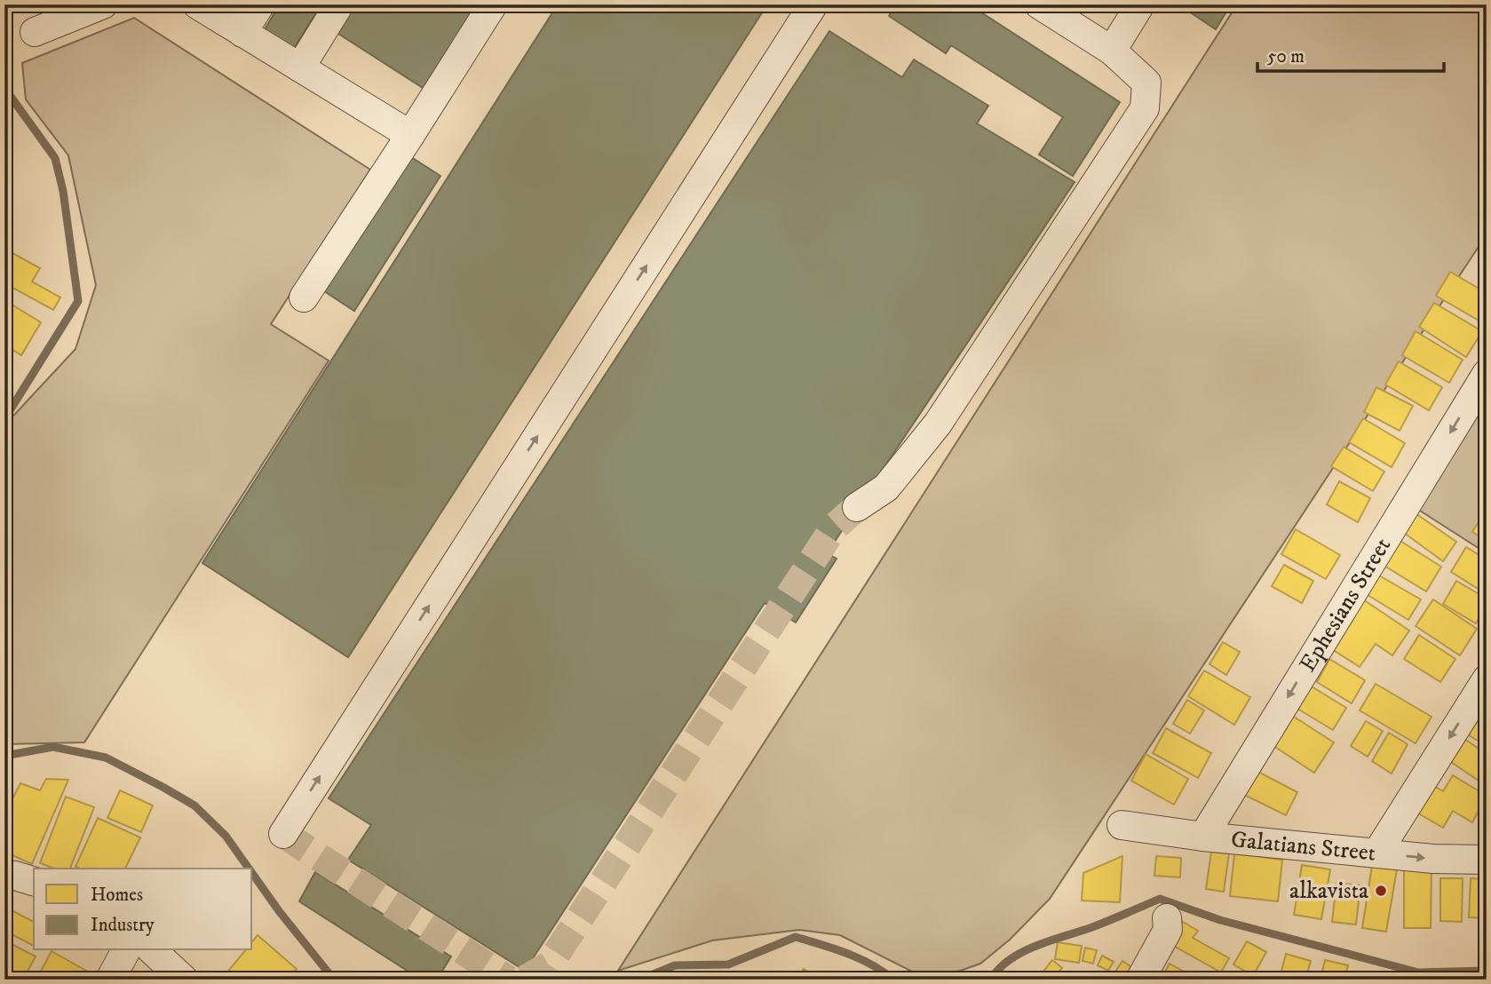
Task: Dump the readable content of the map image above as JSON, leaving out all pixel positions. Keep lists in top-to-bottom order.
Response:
{
  "streets": {
    "street": ["Ephesians Street", "Galatians Street"]
  },
  "crossings": [
    ["Ephesians Street", "Galatians Street"]
  ],
  "places": ["alkavista"],
  "legend": ["Homes", "Industry"],
  "scale_bar": "50 m"
}
